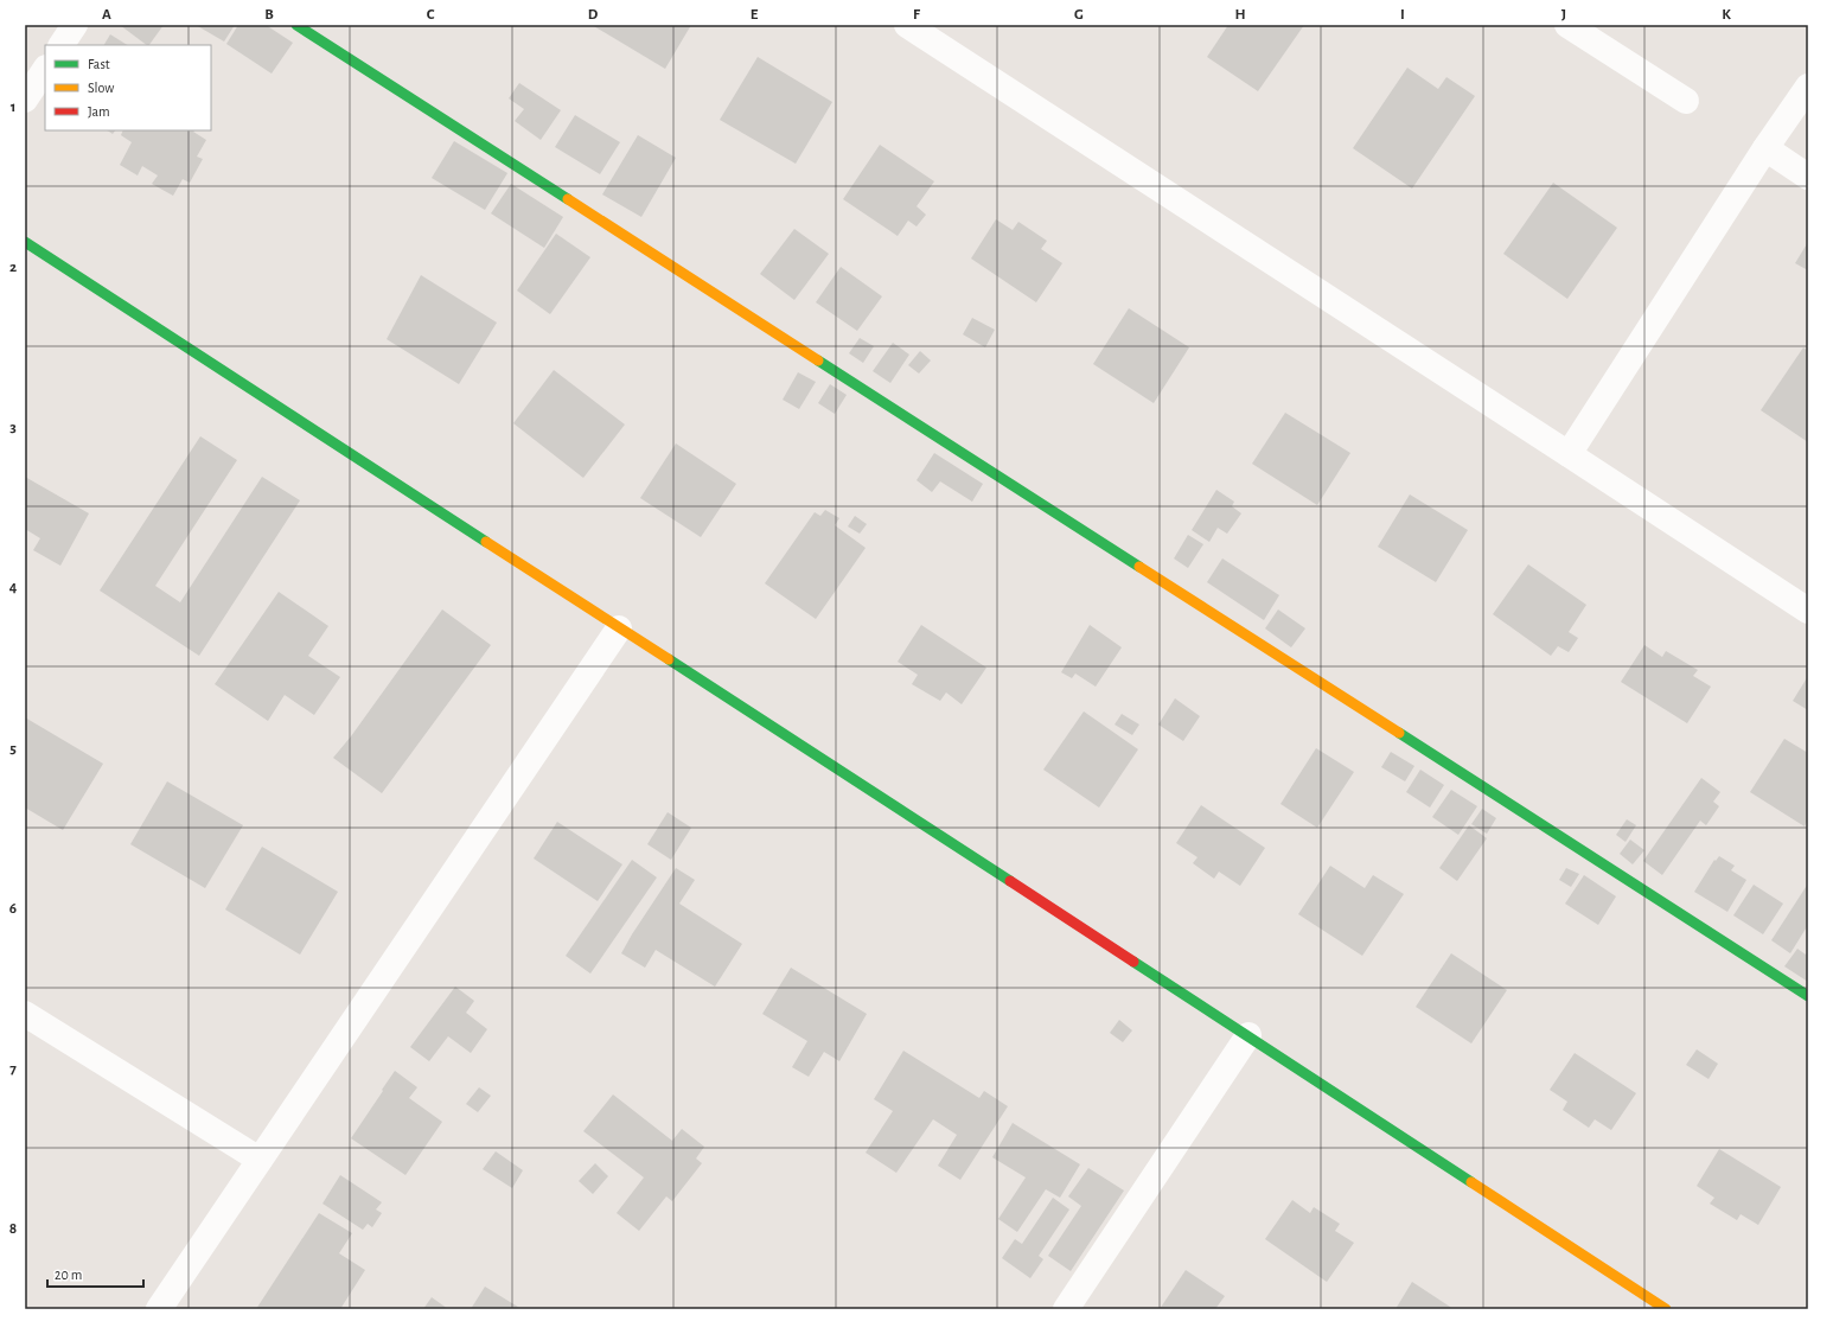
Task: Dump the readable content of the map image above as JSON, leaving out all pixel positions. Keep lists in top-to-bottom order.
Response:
{
  "legend": ["Fast", "Slow", "Jam"],
  "scale_bar": "20 m",
  "grid": {
    "columns": [
      "A",
      "B",
      "C",
      "D",
      "E",
      "F",
      "G",
      "H",
      "I",
      "J",
      "K"
    ],
    "rows": [
      "1",
      "2",
      "3",
      "4",
      "5",
      "6",
      "7",
      "8"
    ]
  }
}
